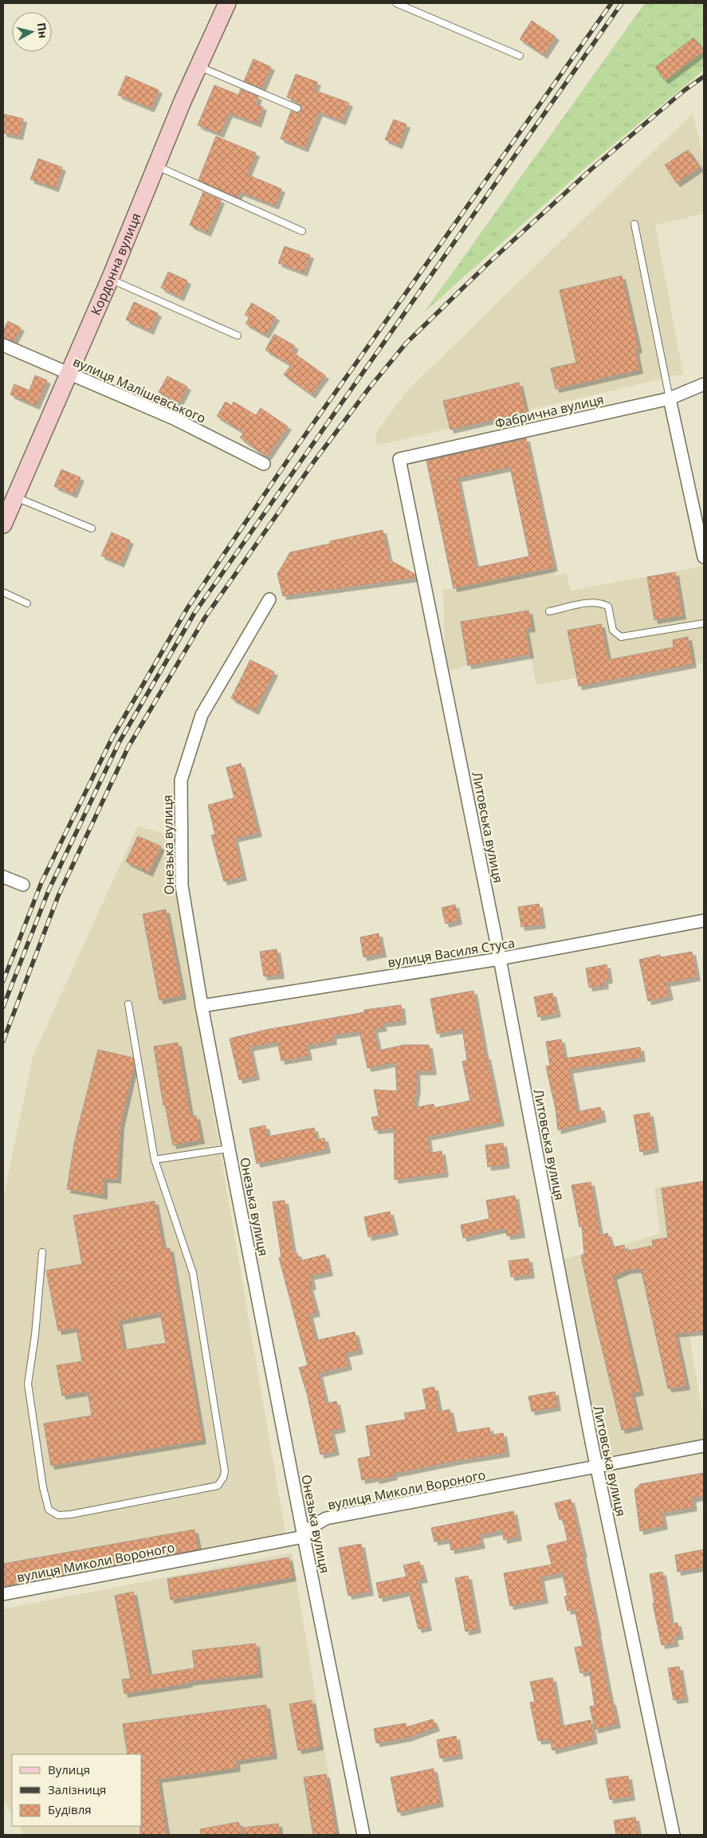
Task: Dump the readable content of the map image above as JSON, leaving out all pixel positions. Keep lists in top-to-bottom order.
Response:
{
  "streets": {
    "main road": ["Кордонна вулиця"],
    "street": [
      "вулиця Малішевського",
      "Фабрична вулиця",
      "Литовська вулиця",
      "Онезька вулиця",
      "вулиця Василя Стуса",
      "вулиця Миколи Вороного"
    ]
  },
  "crossings": [
    ["Кордонна вулиця", "вулиця Малішевського"],
    ["Фабрична вулиця", "Литовська вулиця"],
    ["Литовська вулиця", "вулиця Василя Стуса"],
    ["Литовська вулиця", "вулиця Миколи Вороного"],
    ["Онезька вулиця", "вулиця Василя Стуса"],
    ["Онезька вулиця", "вулиця Миколи Вороного"]
  ],
  "legend": ["Вулиця", "Залізниця", "Будівля"],
  "north": "right"
}
